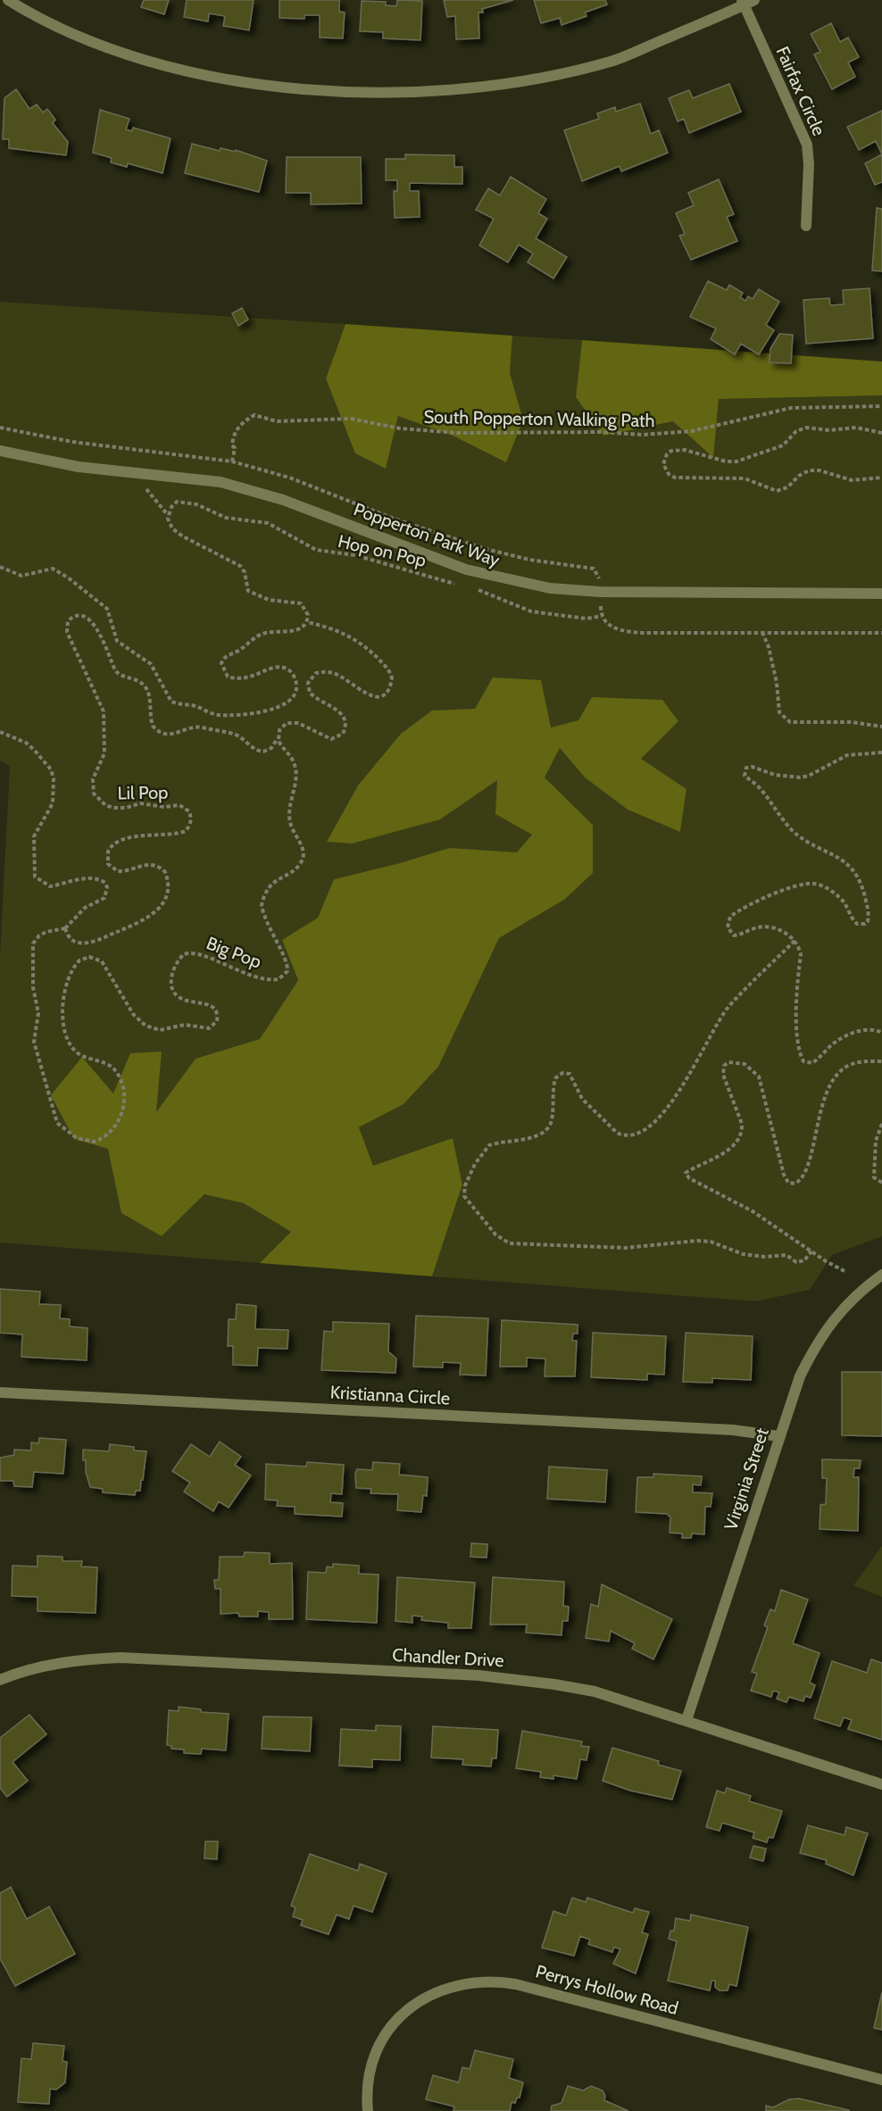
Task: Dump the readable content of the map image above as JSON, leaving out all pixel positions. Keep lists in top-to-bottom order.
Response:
{
  "streets": {
    "street": [
      "Fairfax Circle",
      "Popperton Park Way",
      "Kristianna Circle",
      "Virginia Street",
      "Chandler Drive",
      "Perrys Hollow Road"
    ],
    "path": [
      "South Popperton Walking Path",
      "Hop on Pop",
      "Lil Pop",
      "Big Pop"
    ]
  },
  "crossings": [
    ["Lil Pop", "Big Pop"],
    ["Kristianna Circle", "Virginia Street"],
    ["Virginia Street", "Chandler Drive"]
  ]
}
